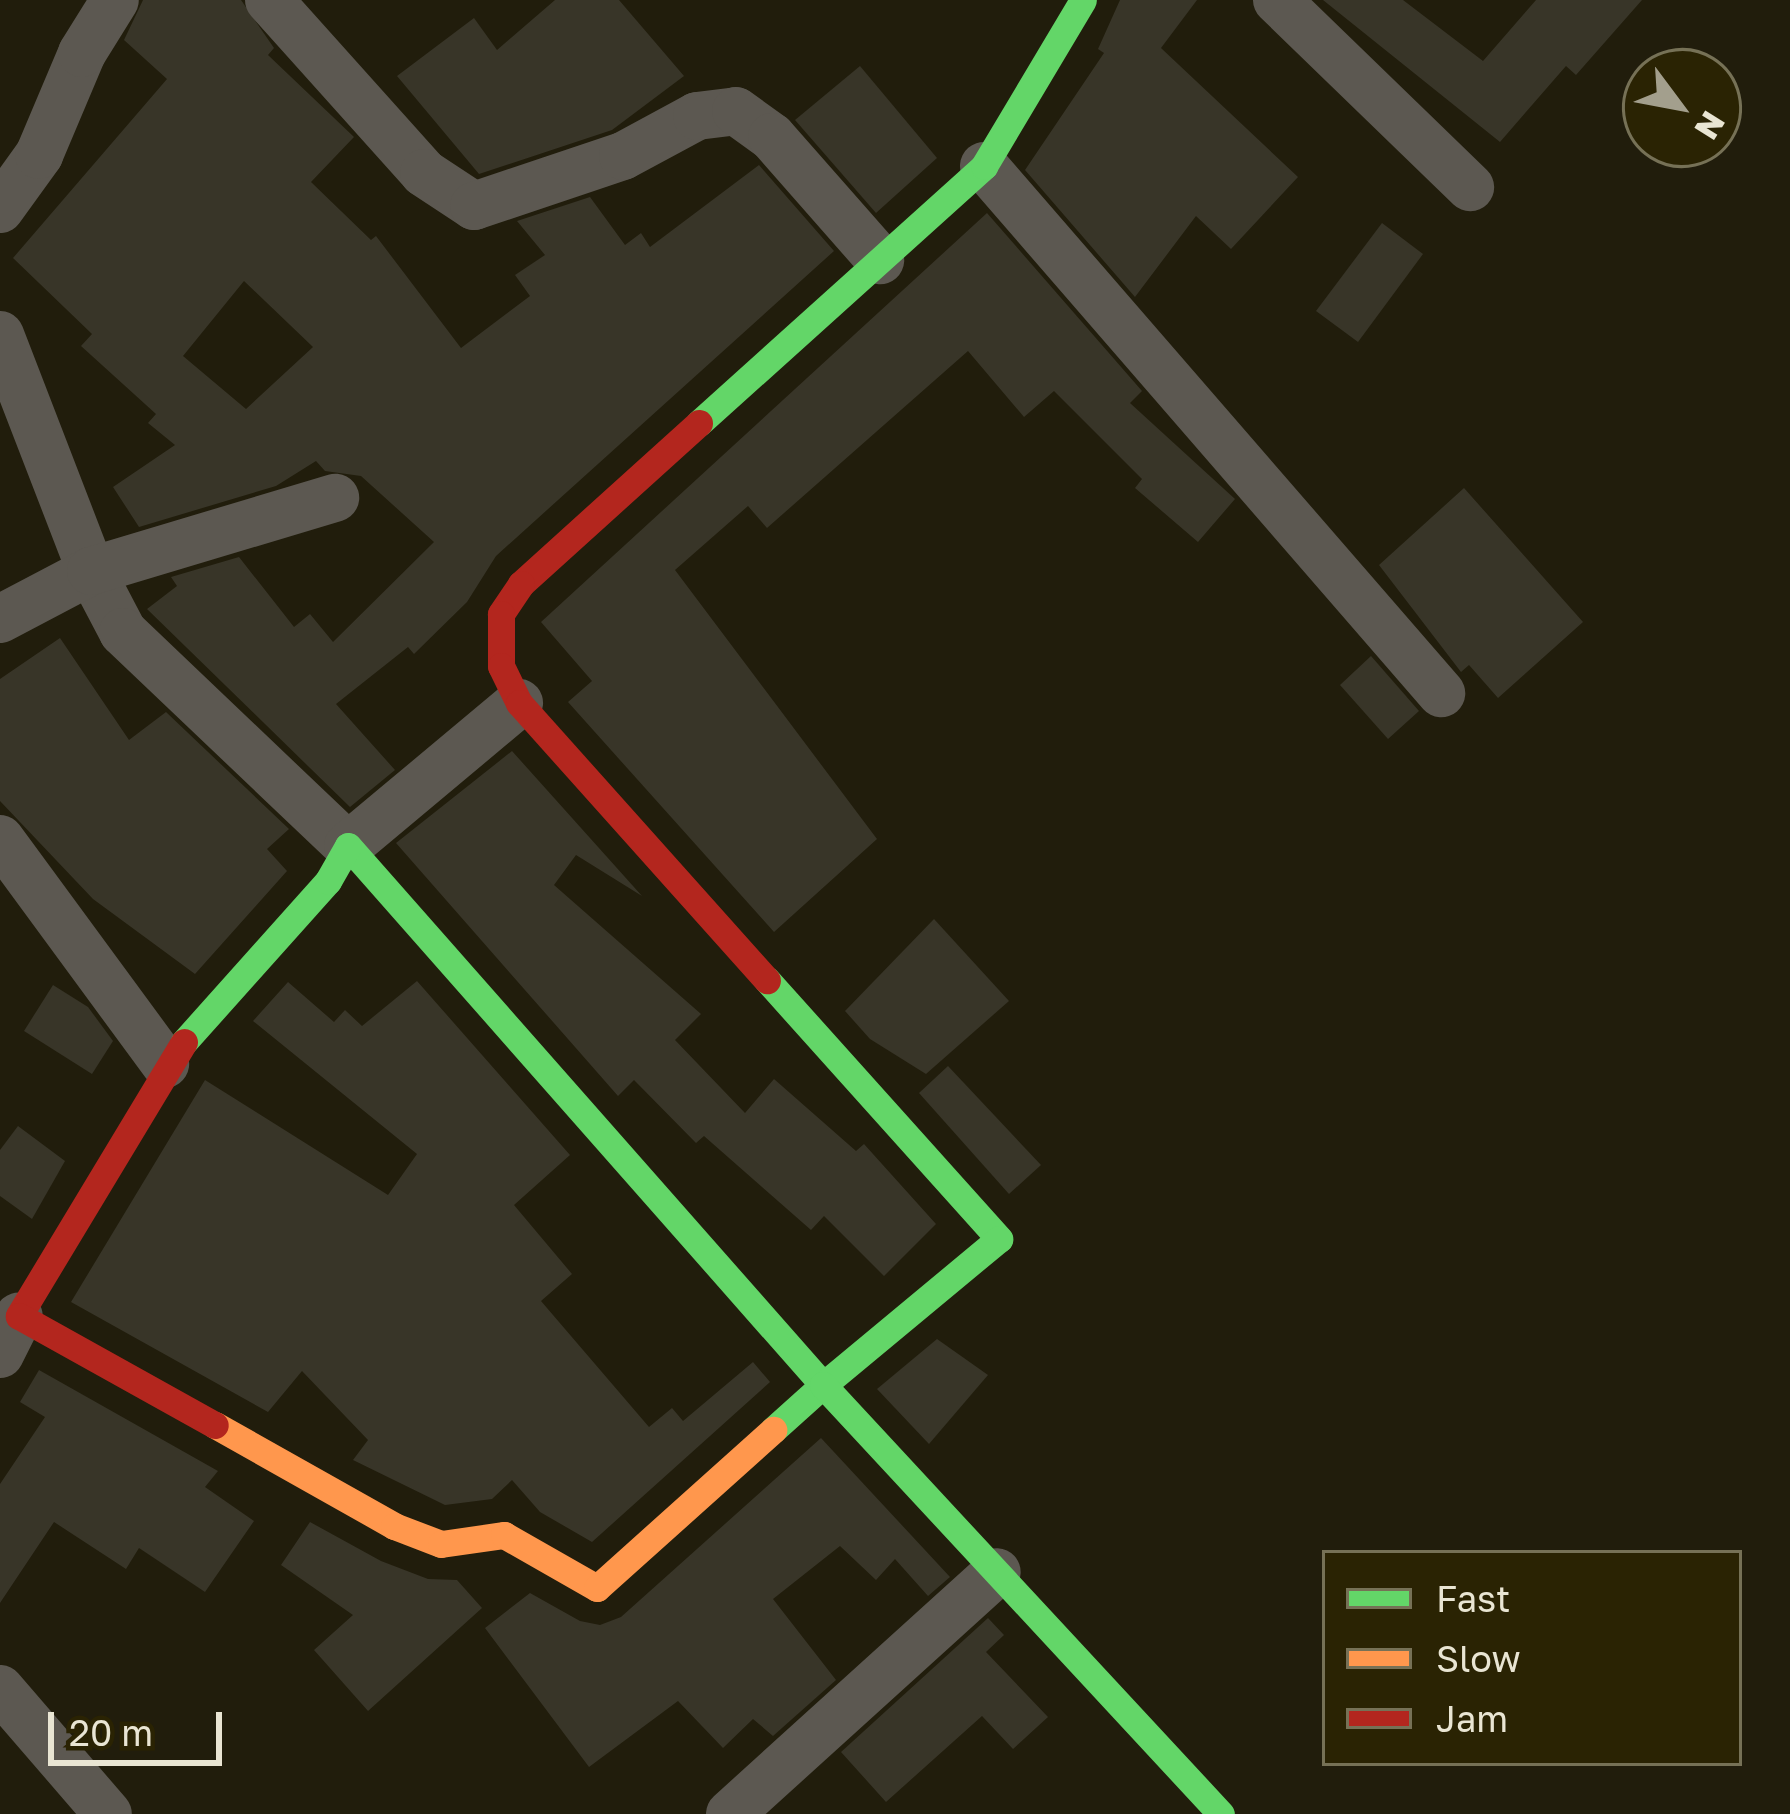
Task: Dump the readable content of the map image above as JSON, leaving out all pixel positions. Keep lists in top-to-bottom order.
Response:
{
  "legend": ["Fast", "Slow", "Jam"],
  "scale_bar": "20 m",
  "north": "bottom right"
}
